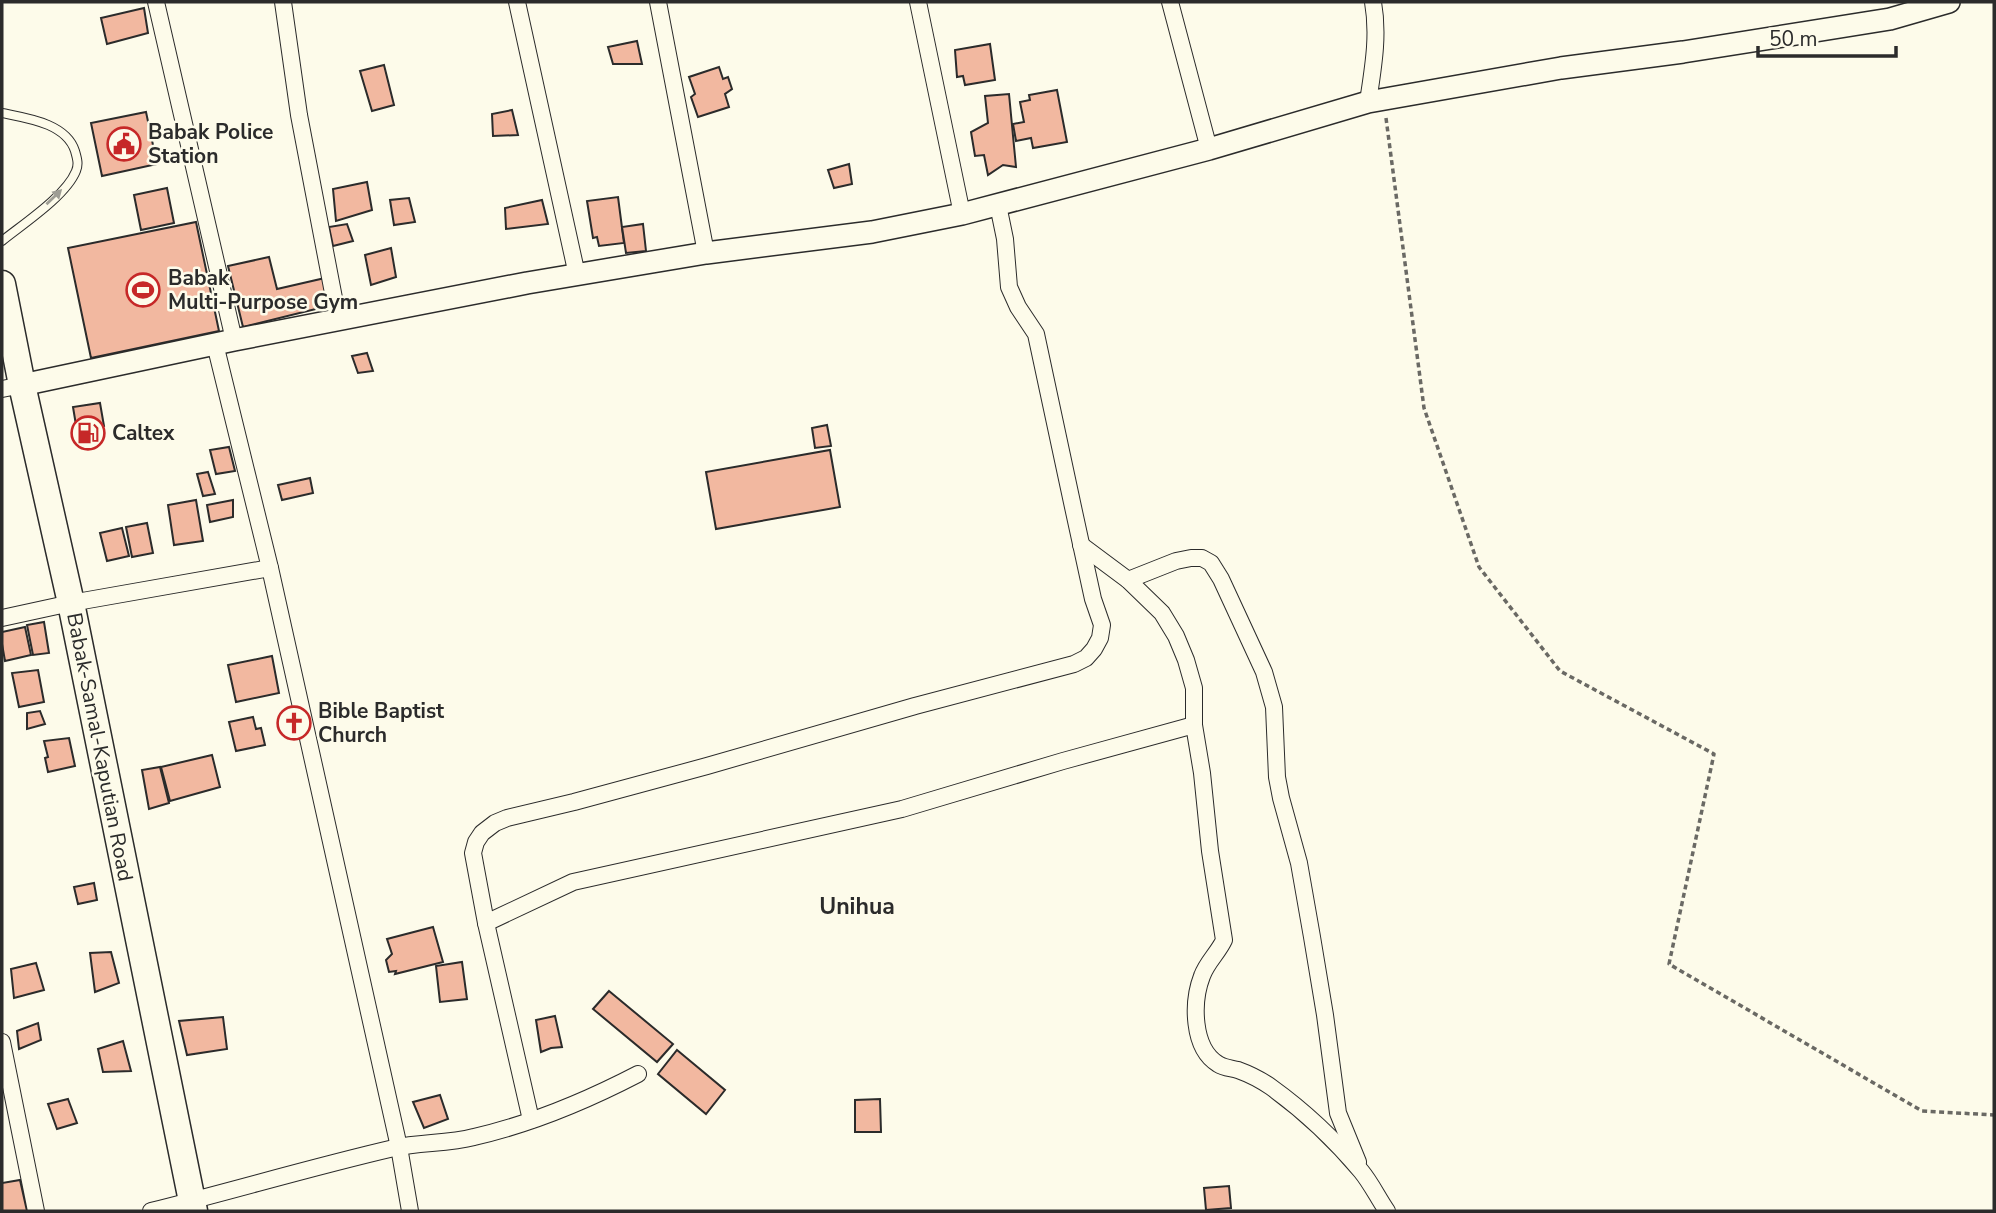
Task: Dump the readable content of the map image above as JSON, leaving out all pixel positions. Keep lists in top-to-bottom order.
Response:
{
  "streets": {
    "main road": ["Babak-Samal-Kaputian Road"]
  },
  "districts": ["Unihua"],
  "places": {
    "public building": ["Babak Police Station"],
    "sports": ["Babak Multi-Purpose Gym"],
    "fuel station": ["Caltex"],
    "church": ["Bible Baptist Church"]
  },
  "scale_bar": "50 m"
}
